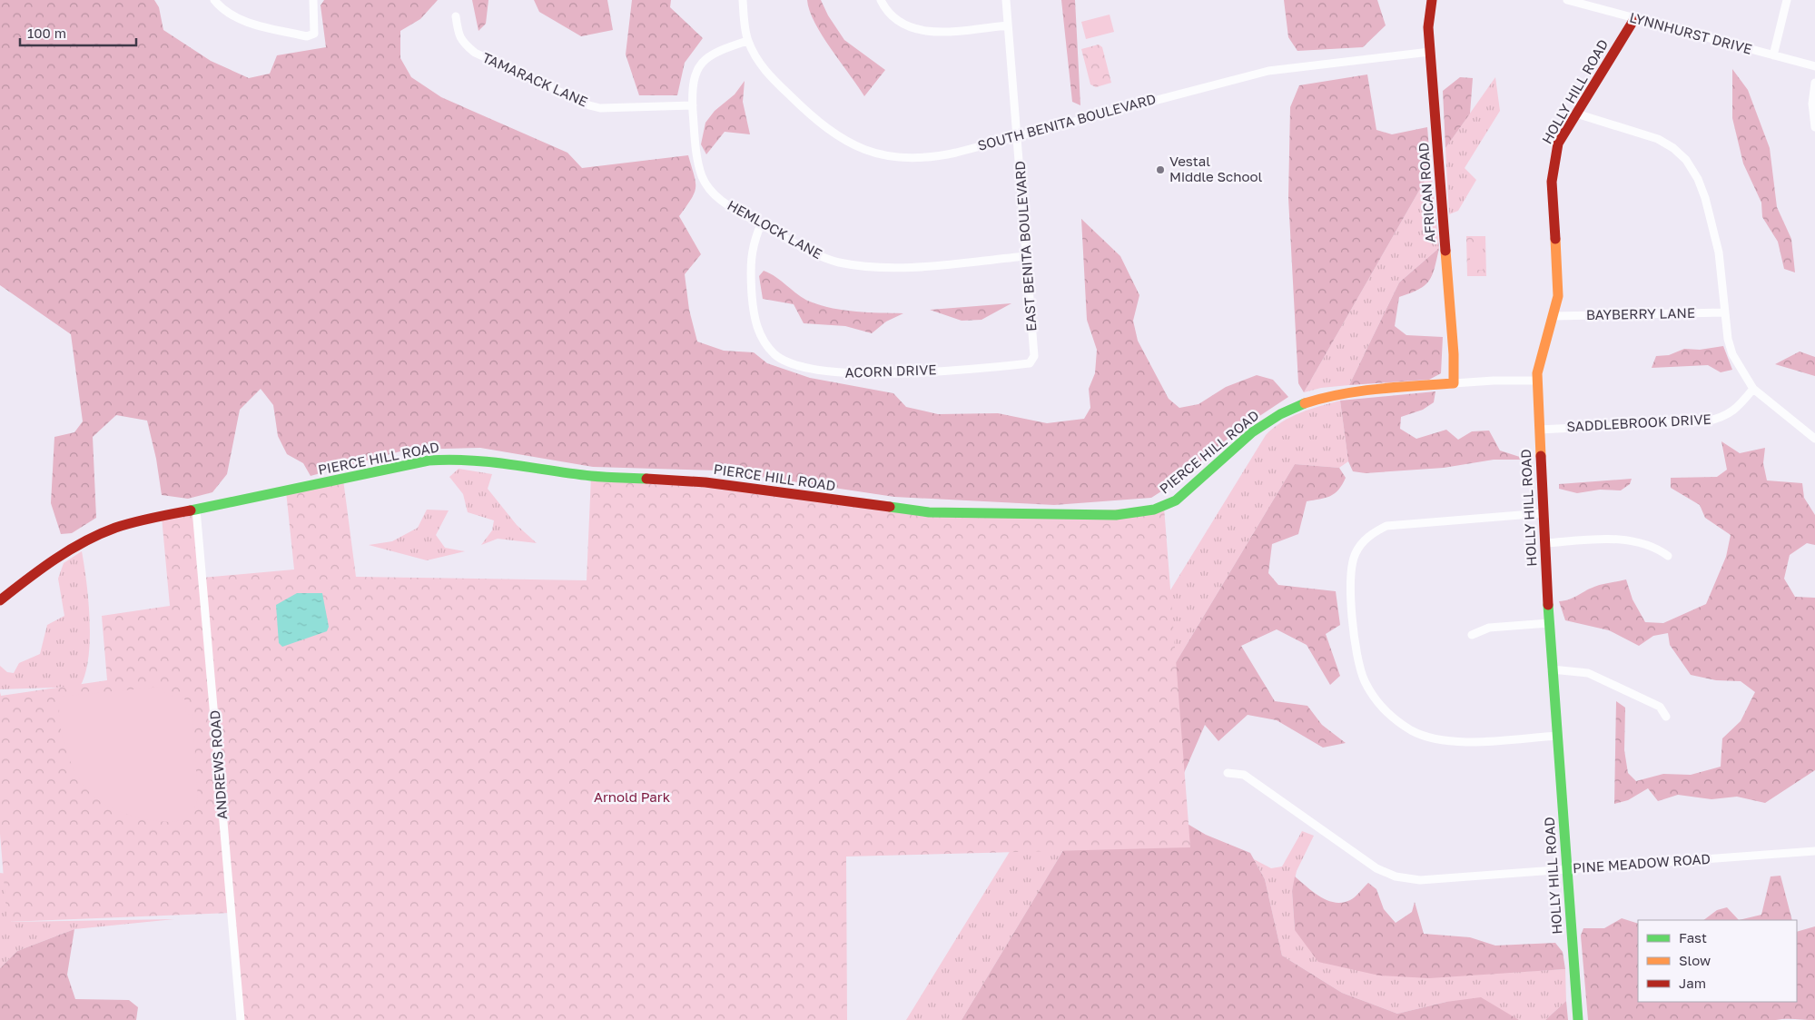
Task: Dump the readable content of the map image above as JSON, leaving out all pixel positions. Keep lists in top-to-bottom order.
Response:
{
  "streets": {
    "street": [
      "LYNNHURST DRIVE",
      "TAMARACK LANE",
      "HOLLY HILL ROAD",
      "SOUTH BENITA BOULEVARD",
      "AFRICAN ROAD",
      "HEMLOCK LANE",
      "EAST BENITA BOULEVARD",
      "BAYBERRY LANE",
      "ACORN DRIVE",
      "SADDLEBROOK DRIVE",
      "PIERCE HILL ROAD",
      "ANDREWS ROAD",
      "PINE MEADOW ROAD"
    ]
  },
  "crossings": [
    ["LYNNHURST DRIVE", "HOLLY HILL ROAD"],
    ["TAMARACK LANE", "HEMLOCK LANE"],
    ["HOLLY HILL ROAD", "BAYBERRY LANE"],
    ["HOLLY HILL ROAD", "SADDLEBROOK DRIVE"],
    ["HOLLY HILL ROAD", "PIERCE HILL ROAD"],
    ["HOLLY HILL ROAD", "PINE MEADOW ROAD"],
    ["SOUTH BENITA BOULEVARD", "AFRICAN ROAD"],
    ["SOUTH BENITA BOULEVARD", "HEMLOCK LANE"],
    ["SOUTH BENITA BOULEVARD", "EAST BENITA BOULEVARD"],
    ["AFRICAN ROAD", "PIERCE HILL ROAD"],
    ["HEMLOCK LANE", "EAST BENITA BOULEVARD"],
    ["HEMLOCK LANE", "ACORN DRIVE"],
    ["EAST BENITA BOULEVARD", "ACORN DRIVE"],
    ["PIERCE HILL ROAD", "ANDREWS ROAD"]
  ],
  "parks": ["Arnold Park"],
  "places": ["Vestal Middle School"],
  "legend": ["Fast", "Slow", "Jam"],
  "scale_bar": "100 m"
}
